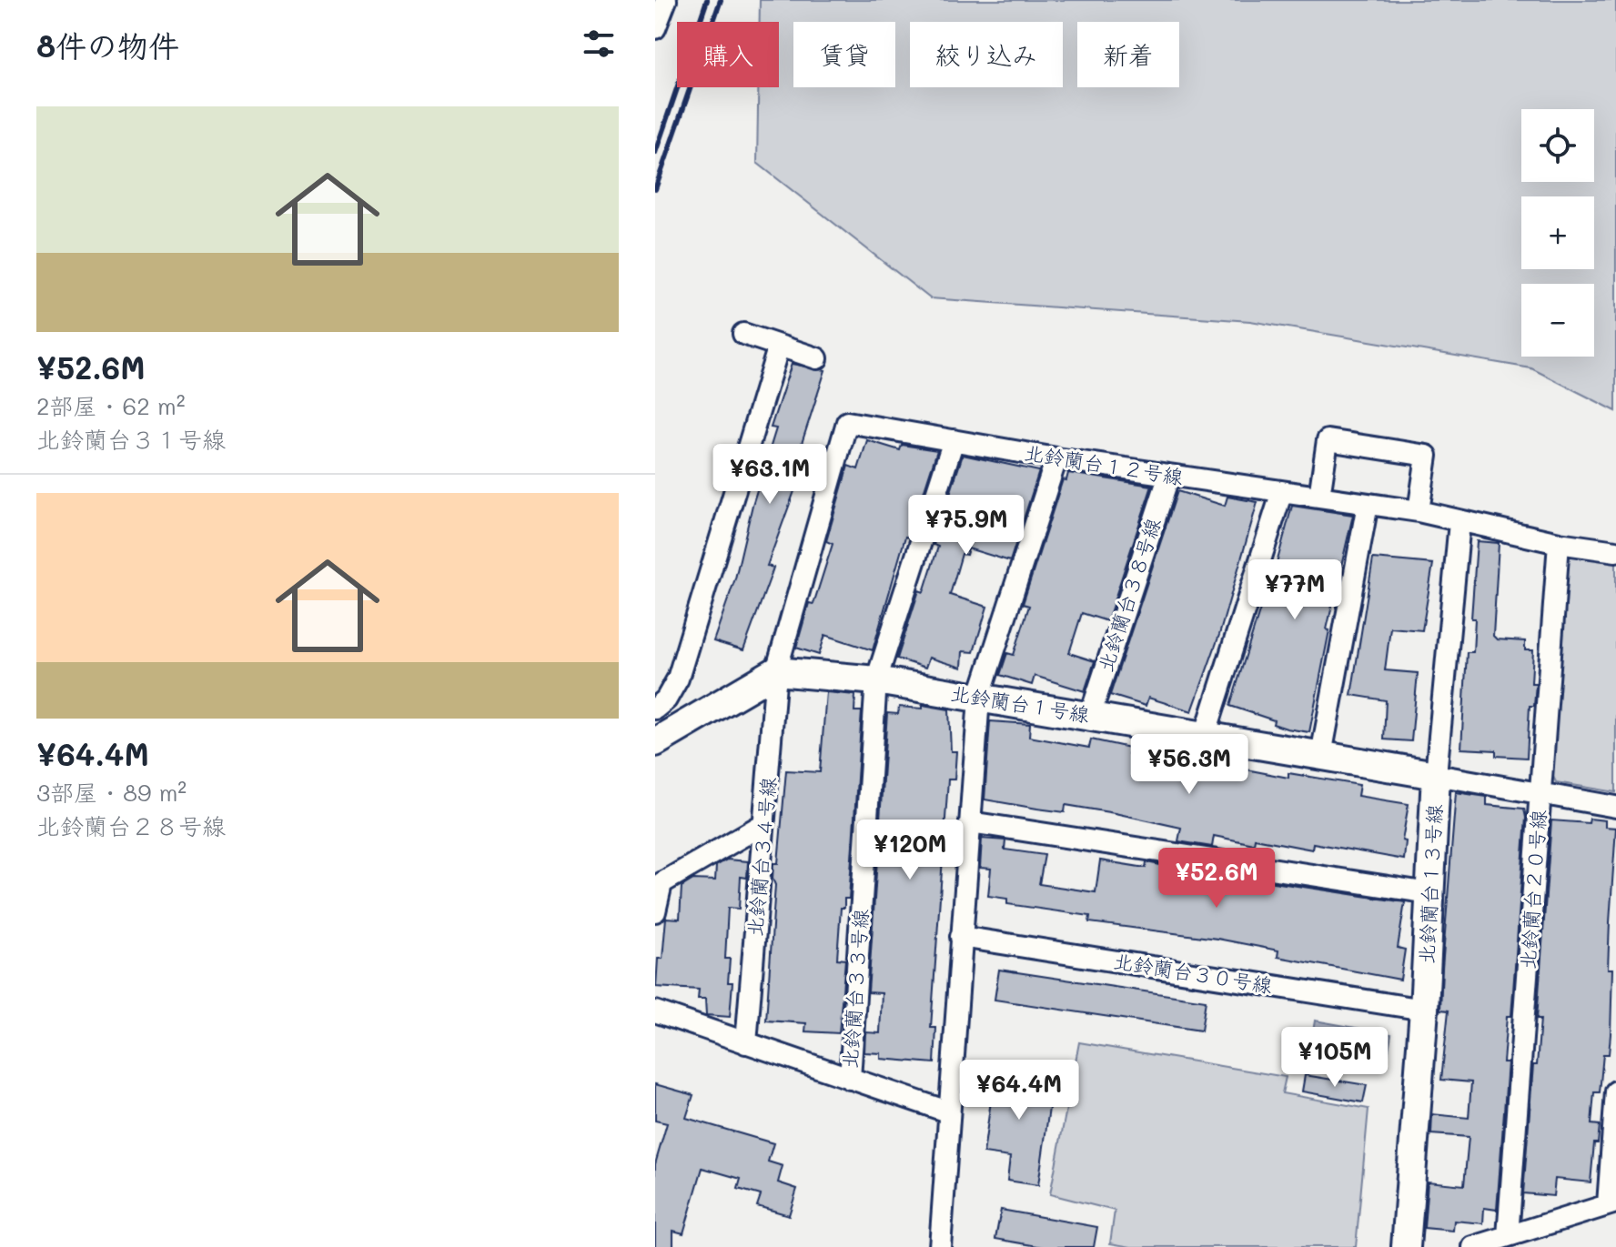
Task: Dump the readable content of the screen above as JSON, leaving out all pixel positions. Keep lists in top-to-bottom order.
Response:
{
  "streets": {
    "street": [
      "北鈴蘭台１２号線",
      "北鈴蘭台３８号線",
      "北鈴蘭台１号線",
      "北鈴蘭台３４号線",
      "北鈴蘭台１３号線",
      "北鈴蘭台２０号線",
      "北鈴蘭台３０号線",
      "北鈴蘭台３３号線"
    ]
  },
  "crossings": [
    ["北鈴蘭台１２号線", "北鈴蘭台３８号線"],
    ["北鈴蘭台１２号線", "北鈴蘭台１号線"],
    ["北鈴蘭台１２号線", "北鈴蘭台３４号線"],
    ["北鈴蘭台１２号線", "北鈴蘭台１３号線"],
    ["北鈴蘭台１２号線", "北鈴蘭台２０号線"],
    ["北鈴蘭台１２号線", "北鈴蘭台３３号線"],
    ["北鈴蘭台３８号線", "北鈴蘭台１号線"],
    ["北鈴蘭台１号線", "北鈴蘭台３４号線"],
    ["北鈴蘭台１号線", "北鈴蘭台１３号線"],
    ["北鈴蘭台１号線", "北鈴蘭台２０号線"],
    ["北鈴蘭台１号線", "北鈴蘭台３３号線"],
    ["北鈴蘭台１３号線", "北鈴蘭台３０号線"]
  ],
  "page": {
    "heading": "8件の物件",
    "chip": [
      "購入",
      "賃貸",
      "絞り込み",
      "新着"
    ],
    "list": [
      {
        "name": "¥52.6M",
        "note": "2部屋 · 62 m² · 北鈴蘭台３１号線"
      },
      {
        "name": "¥64.4M",
        "note": "3部屋 · 89 m² · 北鈴蘭台２８号線"
      }
    ],
    "map_buttons": ["+", "−"],
    "price": [
      "¥63.1M",
      "¥75.9M",
      "¥77M",
      "¥56.3M",
      "¥120M",
      "¥52.6M",
      "¥105M",
      "¥64.4M"
    ]
  }
}
